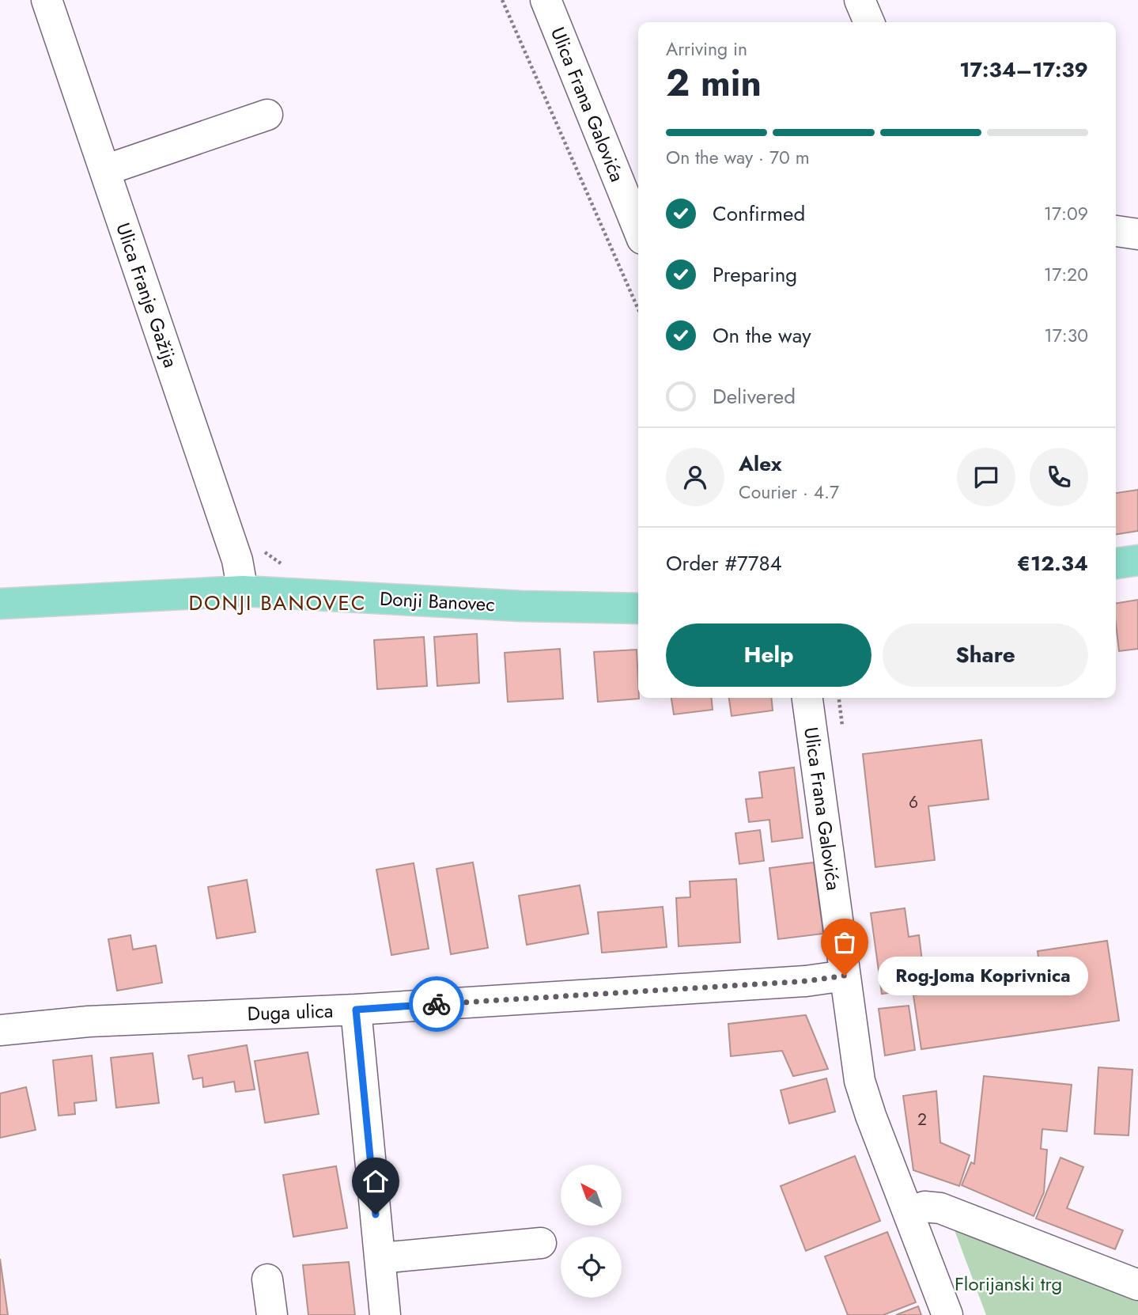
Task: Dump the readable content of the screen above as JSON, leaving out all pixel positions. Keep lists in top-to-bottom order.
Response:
{
  "streets": {
    "main road": ["Donji Banovec"],
    "street": ["Ulica Frana Galovića", "Ulica Franje Gažija", "Duga ulica"]
  },
  "crossings": [
    ["Ulica Frana Galovića", "Duga ulica"],
    ["Ulica Franje Gažija", "Donji Banovec"]
  ],
  "districts": ["DONJI BANOVEC"],
  "parks": ["Florijanski trg"],
  "places": ["Rog-Joma Koprivnica"],
  "house_numbers": ["6", "2"],
  "north": "top left",
  "page": {
    "heading": ["2 min", "Arriving in", "17:34–17:39"],
    "panel": [
      "Alex",
      "Courier · 4.7",
      "Order #7784",
      "€12.34"
    ],
    "bar": "On the way · 70 m",
    "list": [
      ["Confirmed", "17:09"],
      ["Preparing", "17:20"],
      ["On the way", "17:30"],
      "Delivered"
    ],
    "buttons": ["Help", "Share"],
    "bubble": "Rog-Joma Koprivnica"
  }
}
